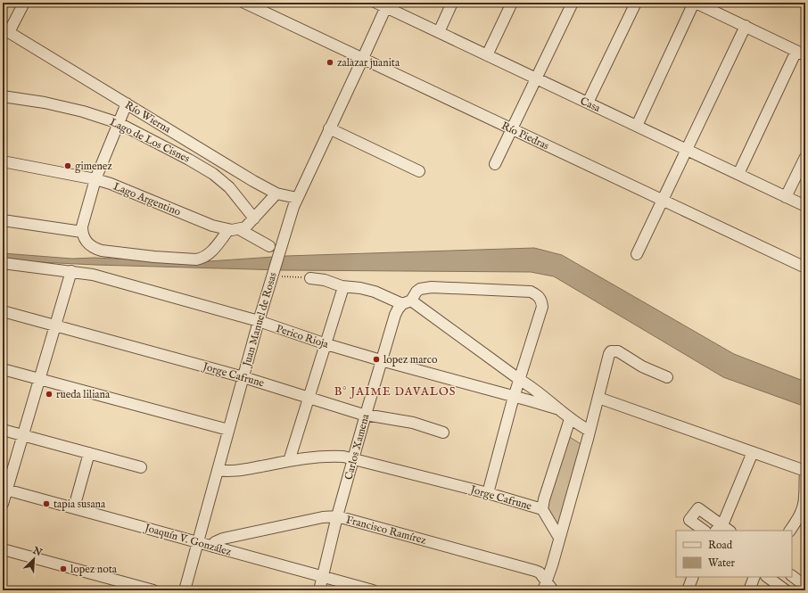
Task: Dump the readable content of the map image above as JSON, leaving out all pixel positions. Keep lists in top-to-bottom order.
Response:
{
  "streets": {
    "street": [
      "Casa",
      "Río Wierna",
      "Río Piedras",
      "Lago de Los Cisnes",
      "Lago Argentino",
      "Juan Manuel de Rosas",
      "Perico Rioja",
      "Jorge Cafrune",
      "Carlos Xamena",
      "Francisco Ramírez",
      "Joaquín V. González"
    ]
  },
  "crossings": [
    ["Casa", "Juan Manuel de Rosas"],
    ["Río Wierna", "Juan Manuel de Rosas"],
    ["Río Piedras", "Juan Manuel de Rosas"],
    ["Juan Manuel de Rosas", "Perico Rioja"],
    ["Juan Manuel de Rosas", "Jorge Cafrune"],
    ["Juan Manuel de Rosas", "Joaquín V. González"],
    ["Perico Rioja", "Carlos Xamena"],
    ["Jorge Cafrune", "Carlos Xamena"],
    ["Carlos Xamena", "Francisco Ramírez"],
    ["Carlos Xamena", "Joaquín V. González"],
    ["Francisco Ramírez", "Joaquín V. González"]
  ],
  "districts": ["B° JAIME DAVALOS"],
  "places": [
    "zalazar juanita",
    "gimenez",
    "lopez marco",
    "rueda liliana",
    "tapia susana",
    "lopez nota"
  ],
  "legend": ["Road", "Water"],
  "north": "top right"
}
